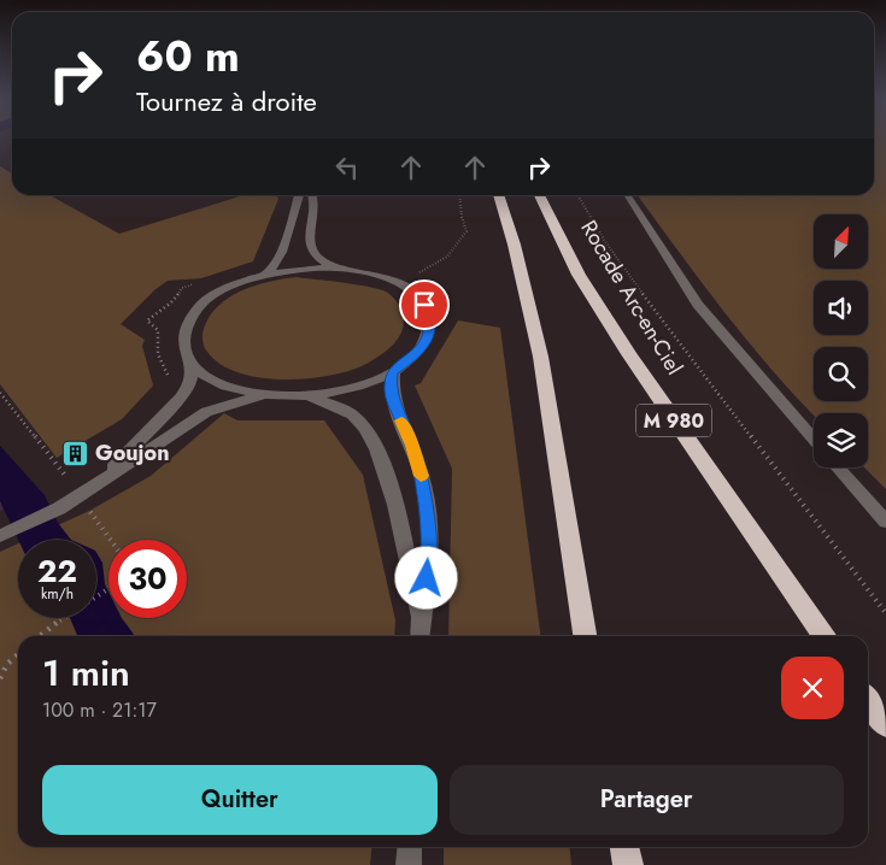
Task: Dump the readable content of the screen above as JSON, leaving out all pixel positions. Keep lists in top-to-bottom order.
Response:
{
  "streets": {
    "highway": ["Rocade Arc-en-Ciel", "M 980"]
  },
  "places": {
    "building": ["Goujon"]
  },
  "north": "top right",
  "page": {
    "turn": ["60 m", "Tournez à droite"],
    "speed": "22 km/h",
    "limit": "30",
    "heading": ["1 min", "100 m · 21:17"],
    "buttons": ["Quitter", "Partager"]
  }
}
